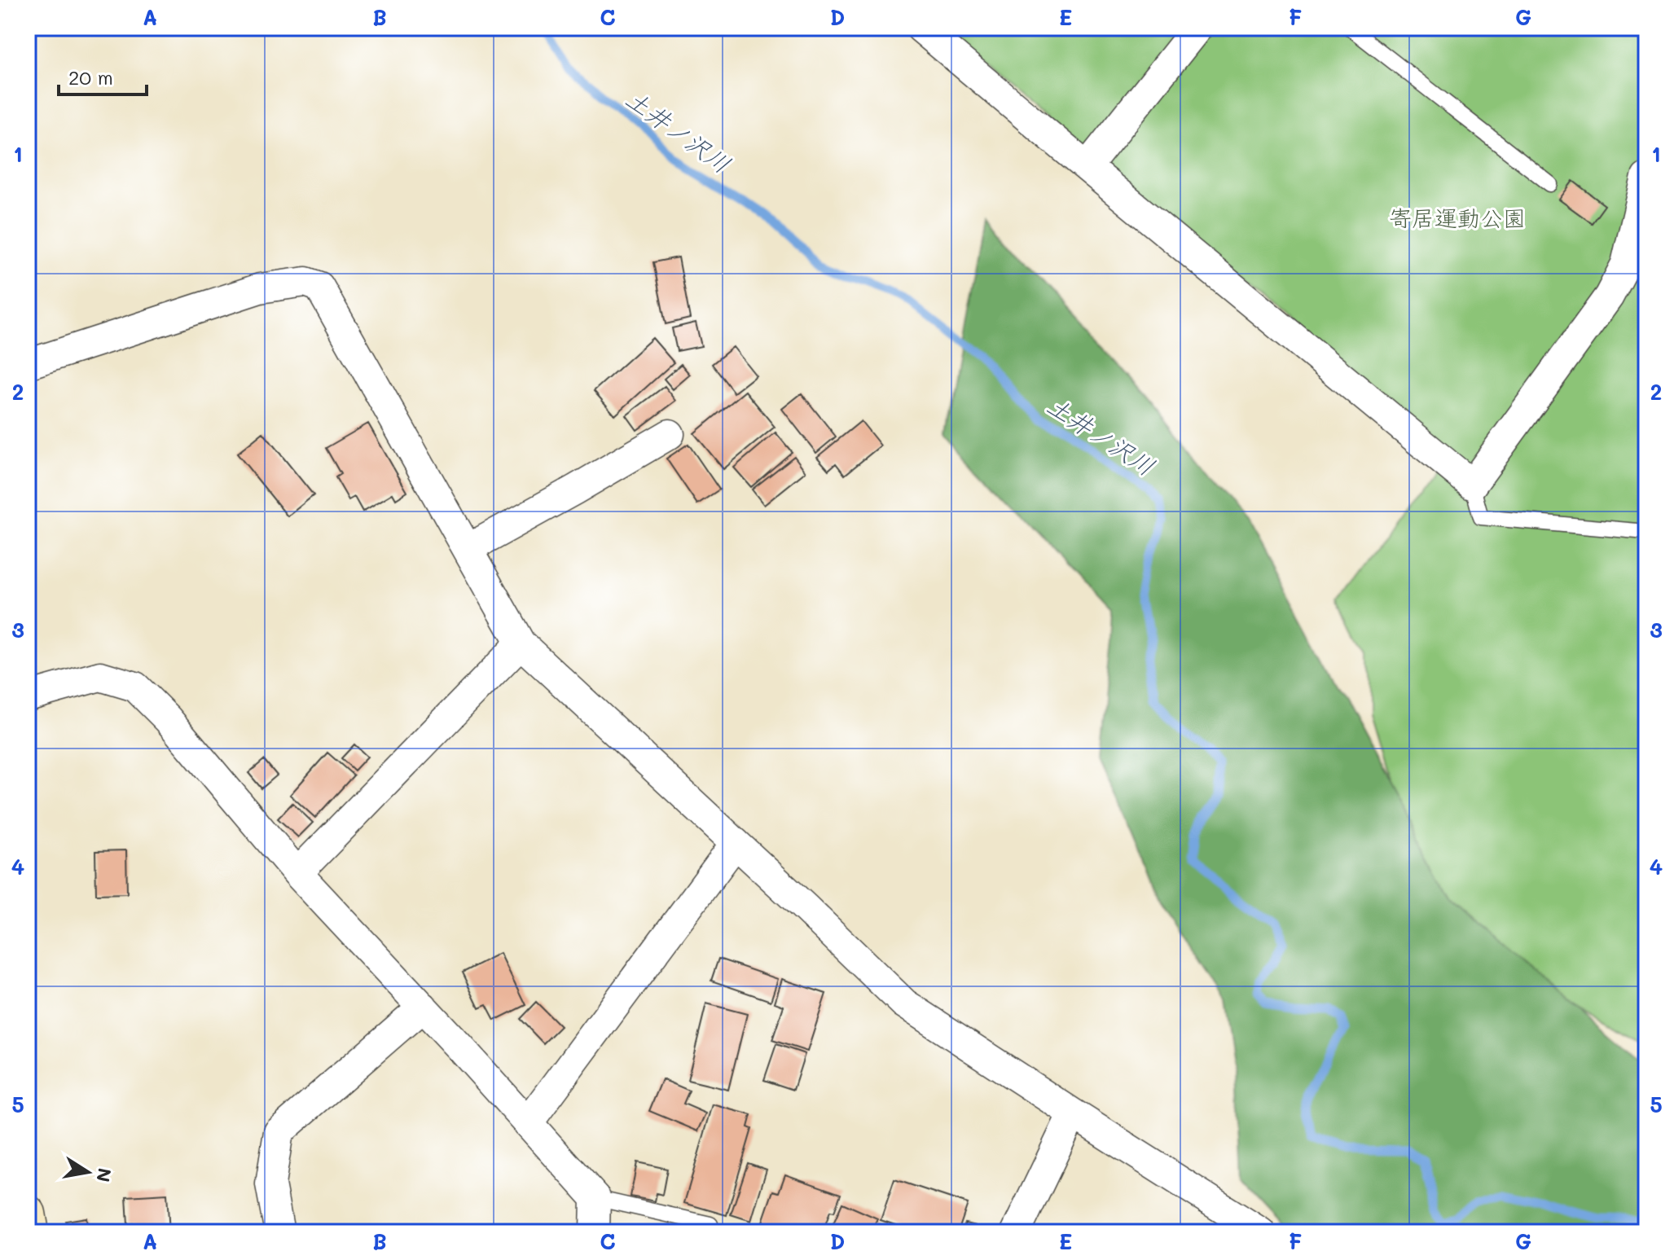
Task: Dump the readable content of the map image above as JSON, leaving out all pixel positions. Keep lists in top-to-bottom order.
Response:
{
  "water": ["土井ノ沢川"],
  "parks": ["寄居運動公園"],
  "scale_bar": "20 m",
  "north": "right",
  "grid": {
    "columns": [
      "A",
      "B",
      "C",
      "D",
      "E",
      "F",
      "G"
    ],
    "rows": [
      "1",
      "2",
      "3",
      "4",
      "5"
    ]
  }
}
